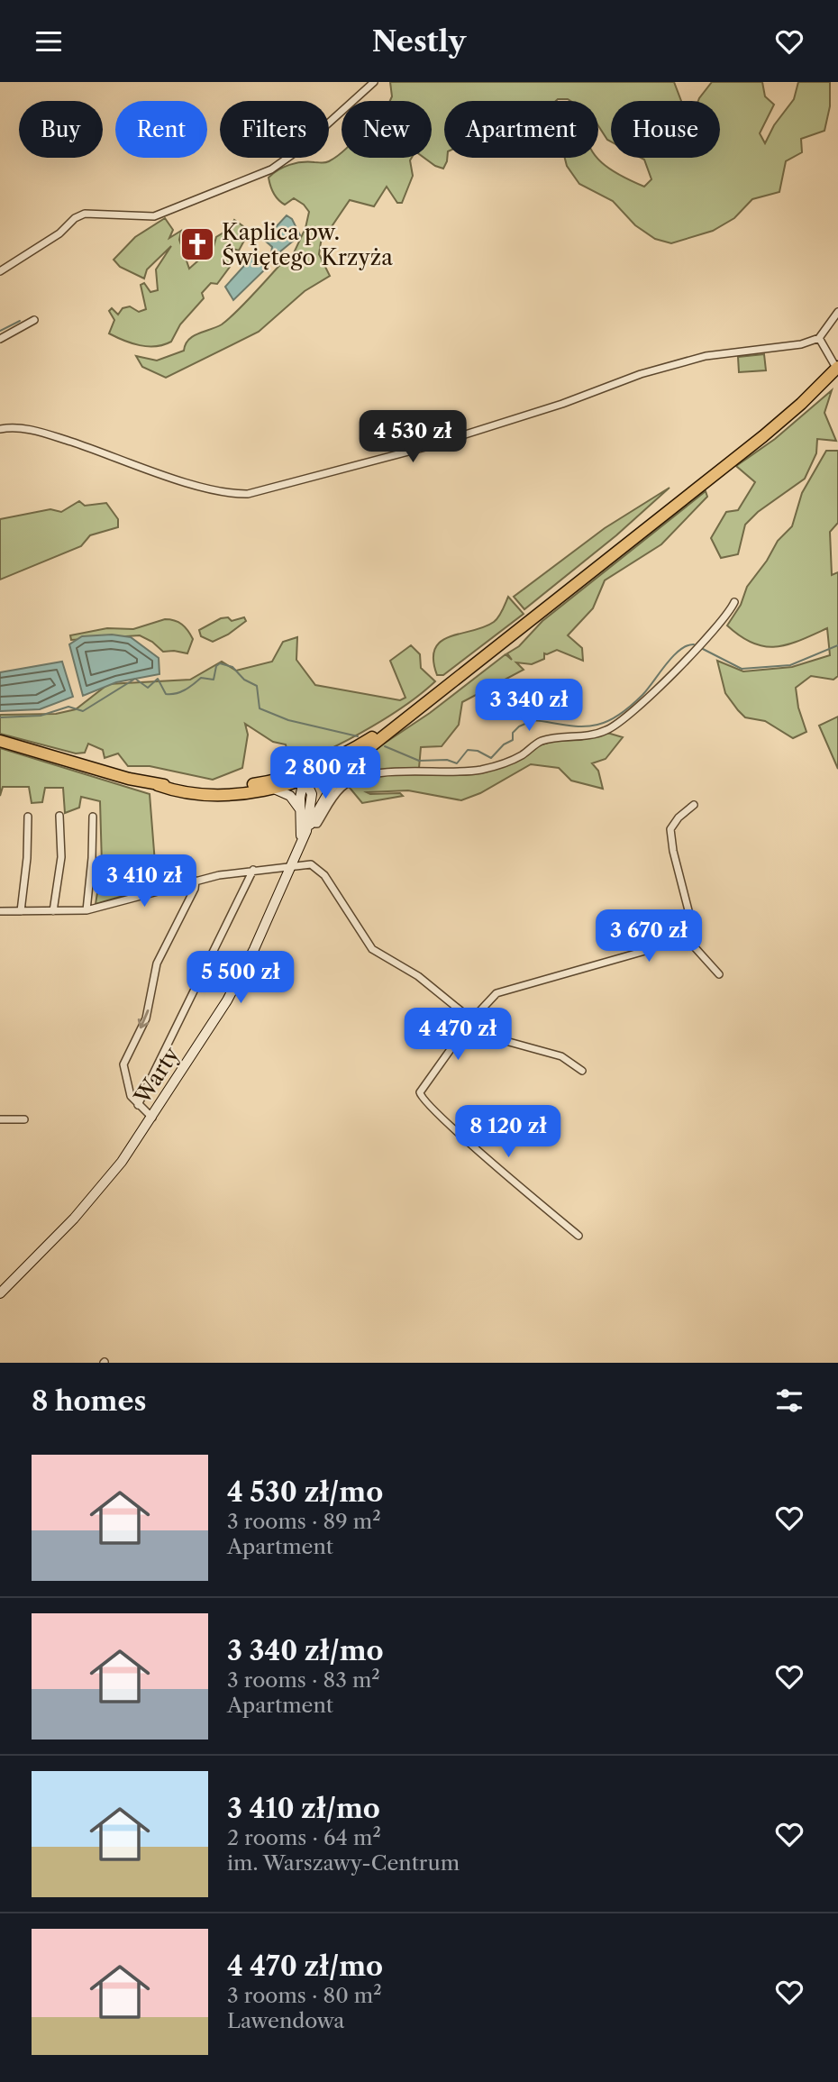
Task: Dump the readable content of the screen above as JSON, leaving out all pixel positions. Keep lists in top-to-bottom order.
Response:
{
  "streets": {
    "main road": ["Warty"]
  },
  "places": {
    "church": ["Kaplica pw. Świętego Krzyża"]
  },
  "page": {
    "header": "Nestly",
    "chip": [
      "Buy",
      "Rent",
      "Filters",
      "New",
      "Apartment",
      "House"
    ],
    "price": [
      "4 530 zł",
      "3 340 zł",
      "2 800 zł",
      "3 410 zł",
      "3 670 zł",
      "5 500 zł",
      "4 470 zł",
      "8 120 zł"
    ],
    "heading": "8 homes",
    "list": [
      {
        "name": "4 530 zł/mo",
        "note": "3 rooms · 89 m² · Apartment"
      },
      {
        "name": "3 340 zł/mo",
        "note": "3 rooms · 83 m² · Apartment"
      },
      {
        "name": "3 410 zł/mo",
        "note": "2 rooms · 64 m² · im. Warszawy-Centrum"
      },
      {
        "name": "4 470 zł/mo",
        "note": "3 rooms · 80 m² · Lawendowa"
      }
    ]
  }
}
